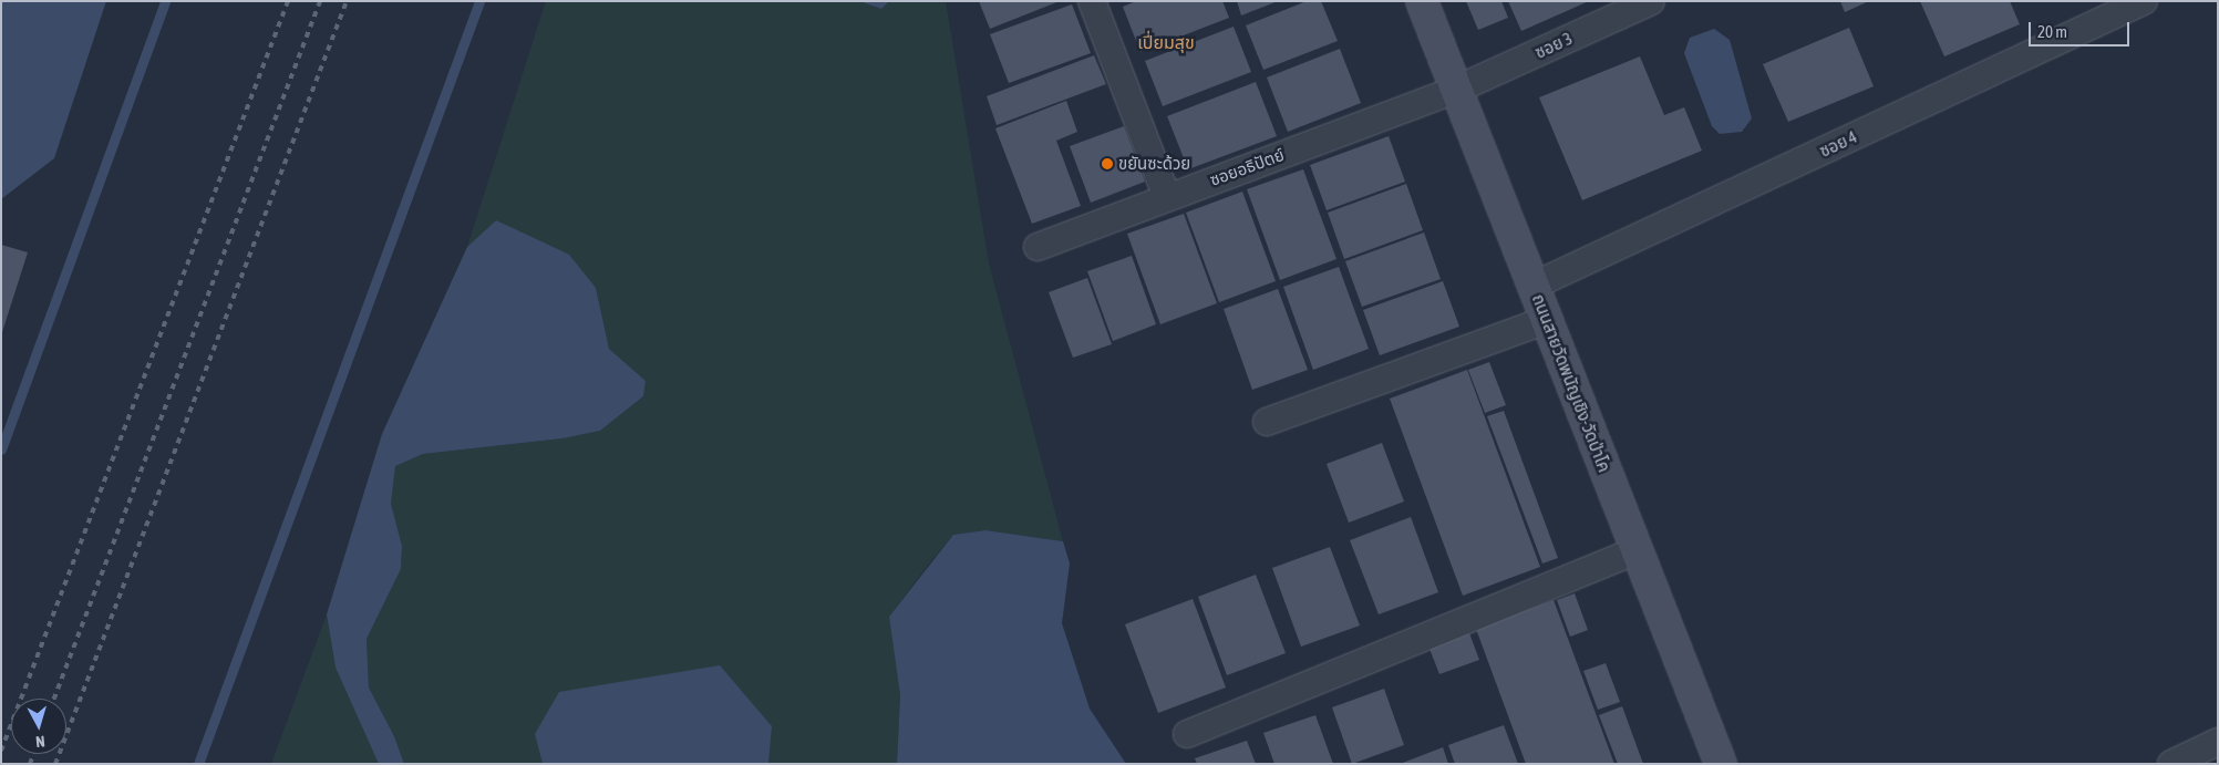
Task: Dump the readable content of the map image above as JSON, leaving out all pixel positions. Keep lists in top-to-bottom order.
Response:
{
  "streets": {
    "main road": ["ถนนสายวัดพนัญเชิง-วัดป่าโค"],
    "street": ["ซอย 3", "ซอย 4", "ซอยอธิปัตย์"]
  },
  "crossings": [
    ["ซอย 3", "ซอยอธิปัตย์"],
    ["ซอย 3", "ถนนสายวัดพนัญเชิง-วัดป่าโค"],
    ["ซอย 4", "ถนนสายวัดพนัญเชิง-วัดป่าโค"],
    ["ซอยอธิปัตย์", "ถนนสายวัดพนัญเชิง-วัดป่าโค"]
  ],
  "districts": ["เปี่ยมสุข"],
  "places": ["ขยันซะด้วย"],
  "scale_bar": "20 m",
  "north": "bottom"
}
